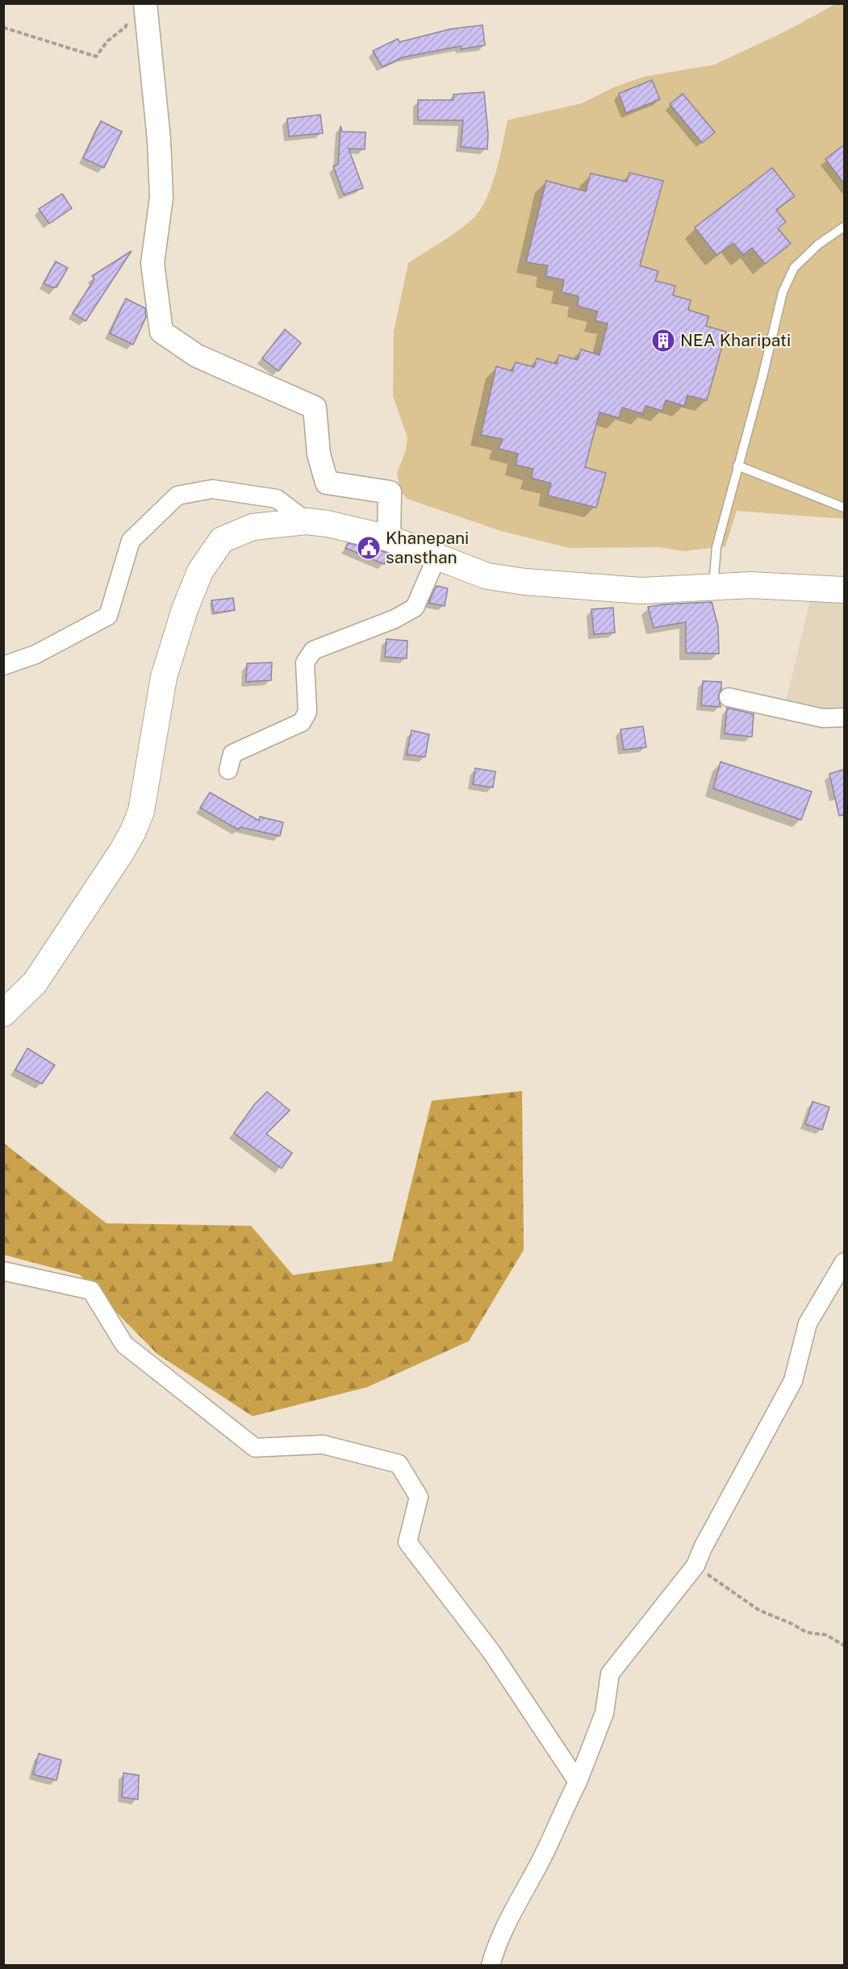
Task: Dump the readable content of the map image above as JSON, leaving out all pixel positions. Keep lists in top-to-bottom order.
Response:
{
  "places": {
    "building": ["NEA Kharipati"],
    "public building": ["Khanepani sansthan"]
  }
}
